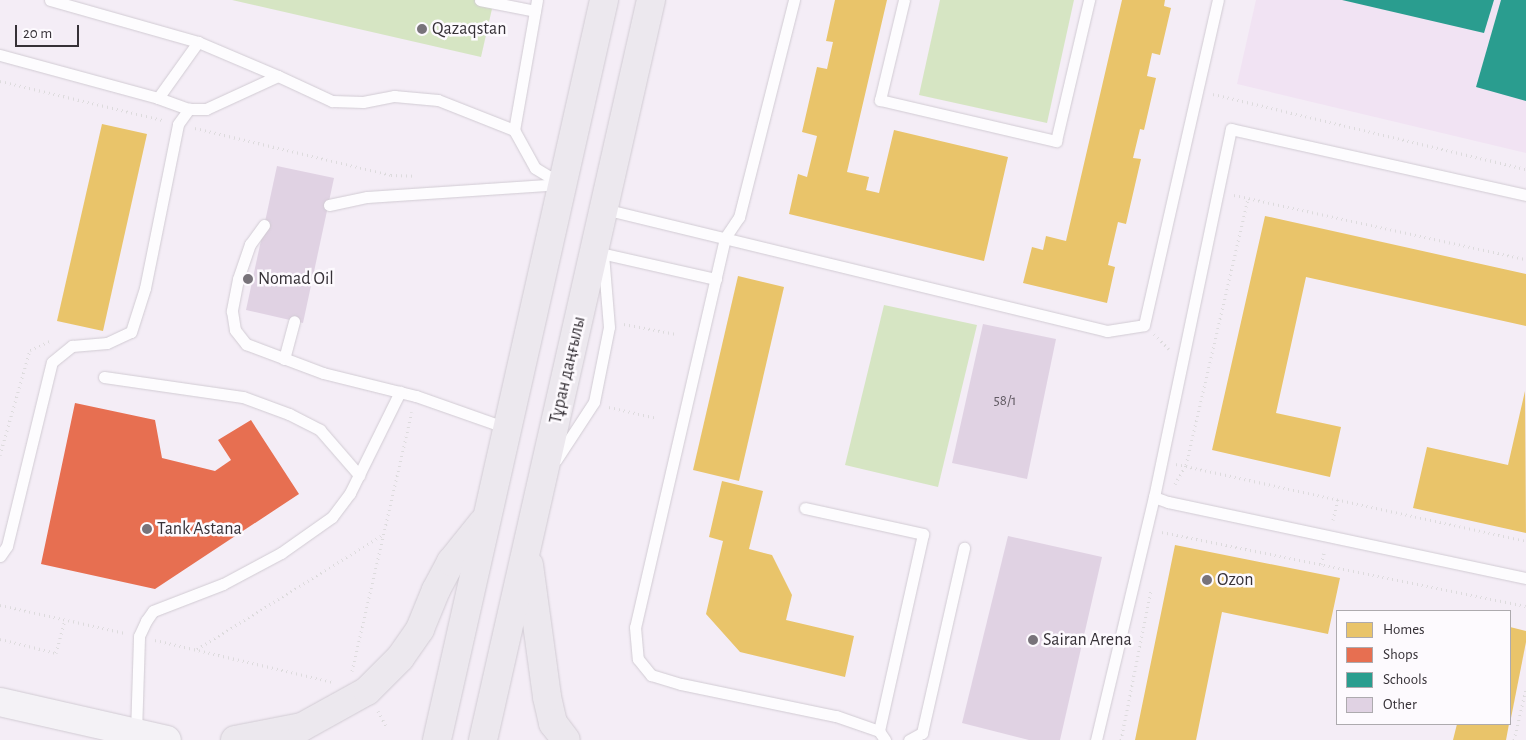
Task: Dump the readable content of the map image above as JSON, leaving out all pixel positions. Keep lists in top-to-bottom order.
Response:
{
  "streets": {
    "main road": ["Тұран даңғылы"]
  },
  "places": [
    "Qazaqstan",
    "Nomad Oil",
    "Tank Astana",
    "Ozon",
    "Sairan Arena"
  ],
  "house_numbers": ["58/1"],
  "legend": [
    "Homes",
    "Shops",
    "Schools",
    "Other"
  ],
  "scale_bar": "20 m"
}
